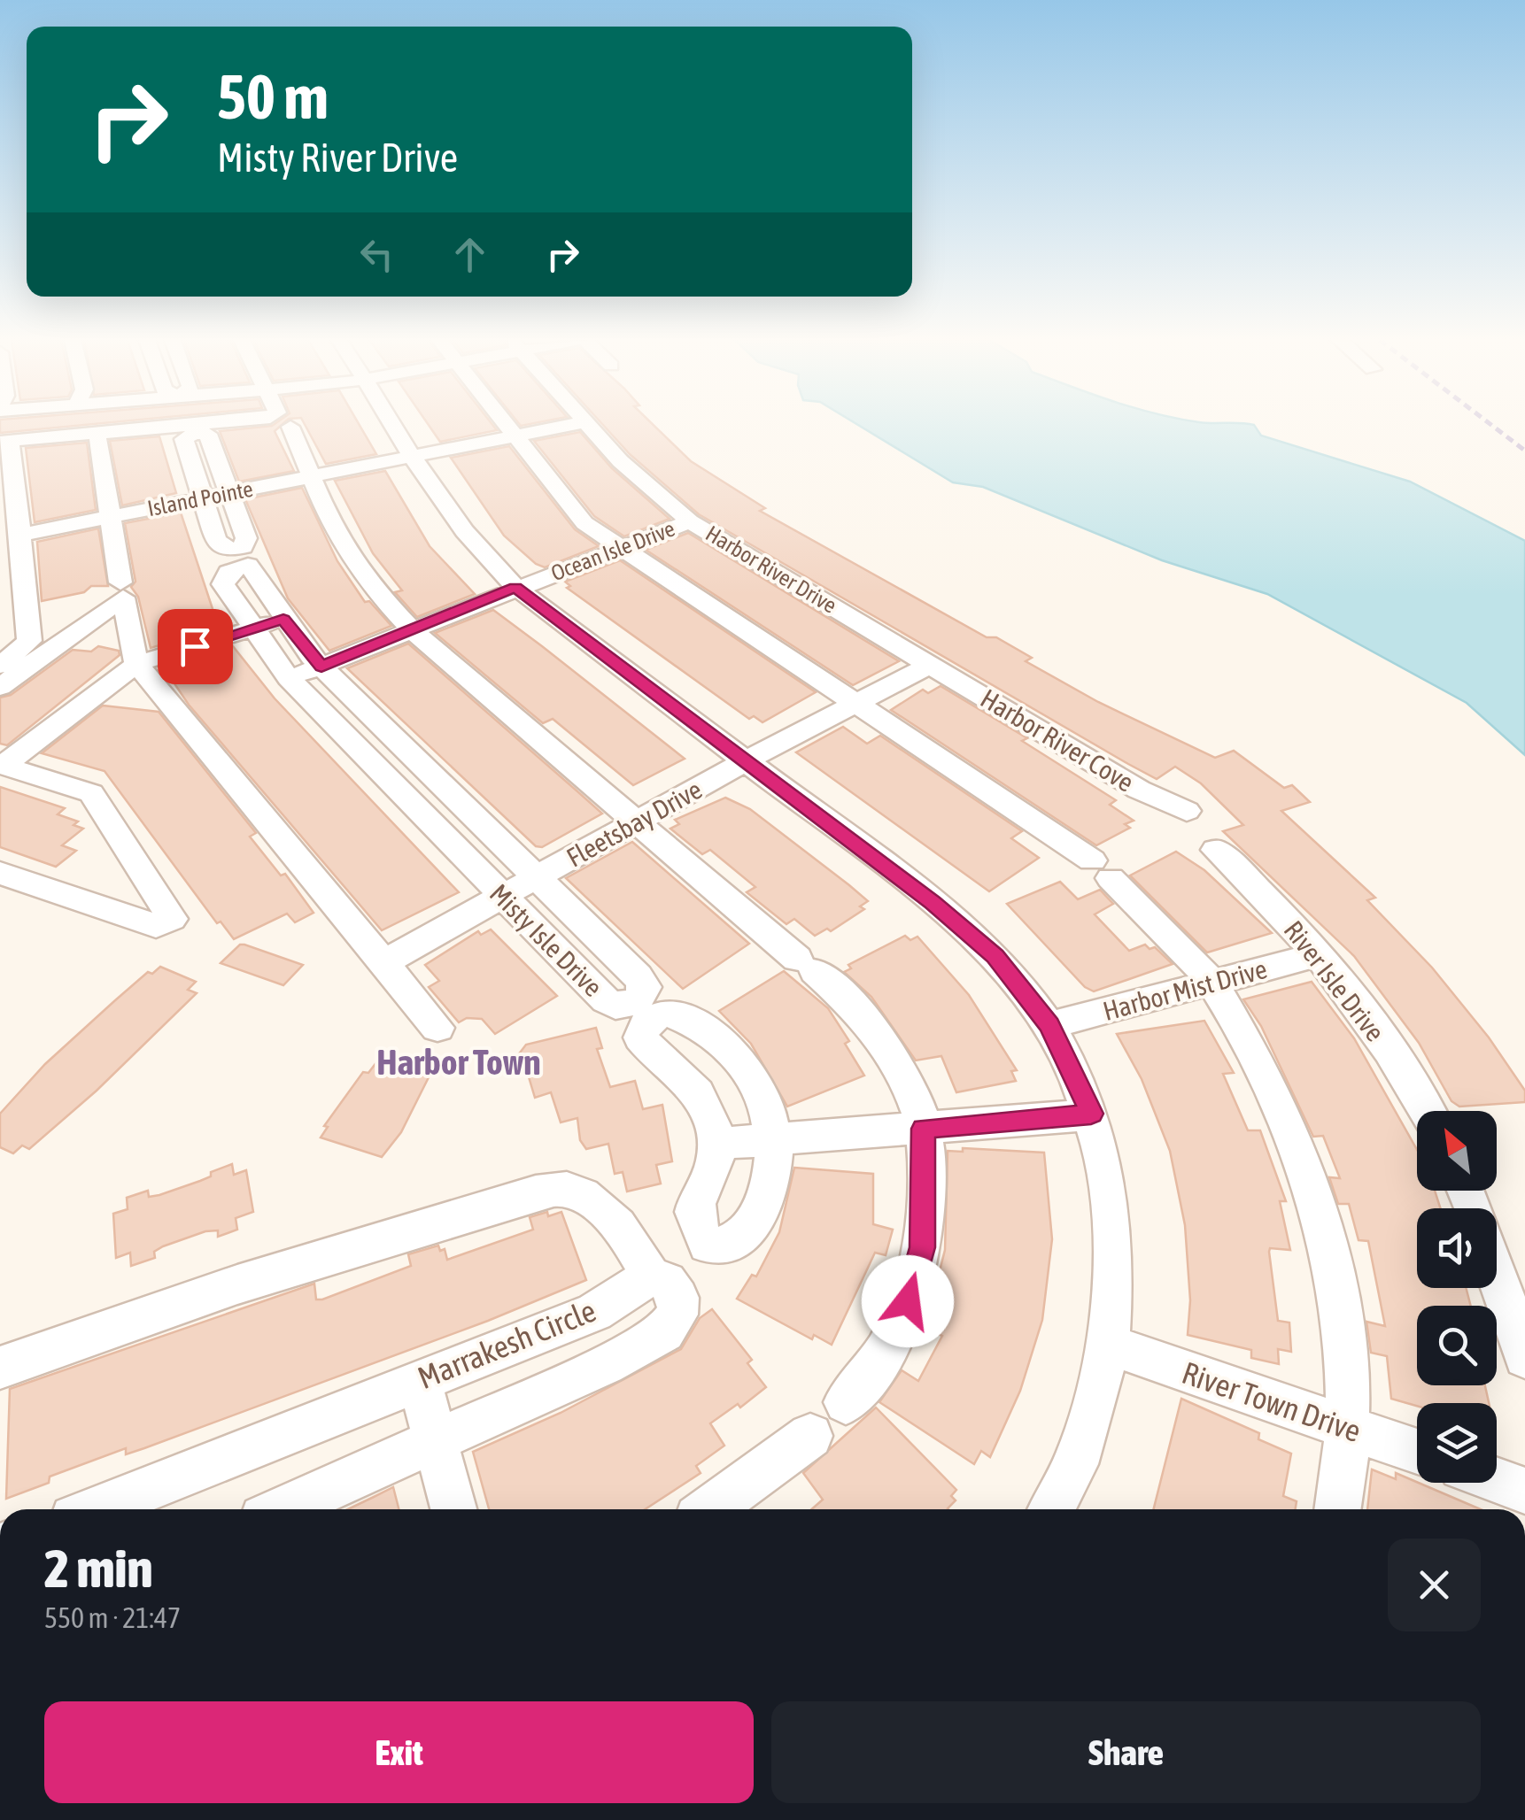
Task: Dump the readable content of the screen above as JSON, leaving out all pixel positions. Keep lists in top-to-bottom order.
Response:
{
  "streets": {
    "street": [
      "Island Pointe",
      "Ocean Isle Drive",
      "Harbor River Drive",
      "Harbor River Cove",
      "Fleetsbay Drive",
      "Misty Isle Drive",
      "River Isle Drive",
      "Harbor Mist Drive",
      "Marrakesh Circle",
      "River Town Drive"
    ]
  },
  "crossings": [
    ["Ocean Isle Drive", "Harbor River Drive"],
    ["Ocean Isle Drive", "Misty Isle Drive"],
    ["Harbor River Drive", "Harbor River Cove"],
    ["Harbor River Drive", "Fleetsbay Drive"],
    ["Harbor River Cove", "Fleetsbay Drive"],
    ["Fleetsbay Drive", "Misty Isle Drive"],
    ["River Isle Drive", "Harbor Mist Drive"]
  ],
  "districts": ["Harbor Town"],
  "north": "top left",
  "page": {
    "turn": ["50 m", "Misty River Drive"],
    "heading": ["2 min", "550 m · 21:47"],
    "buttons": ["Exit", "Share"]
  }
}
